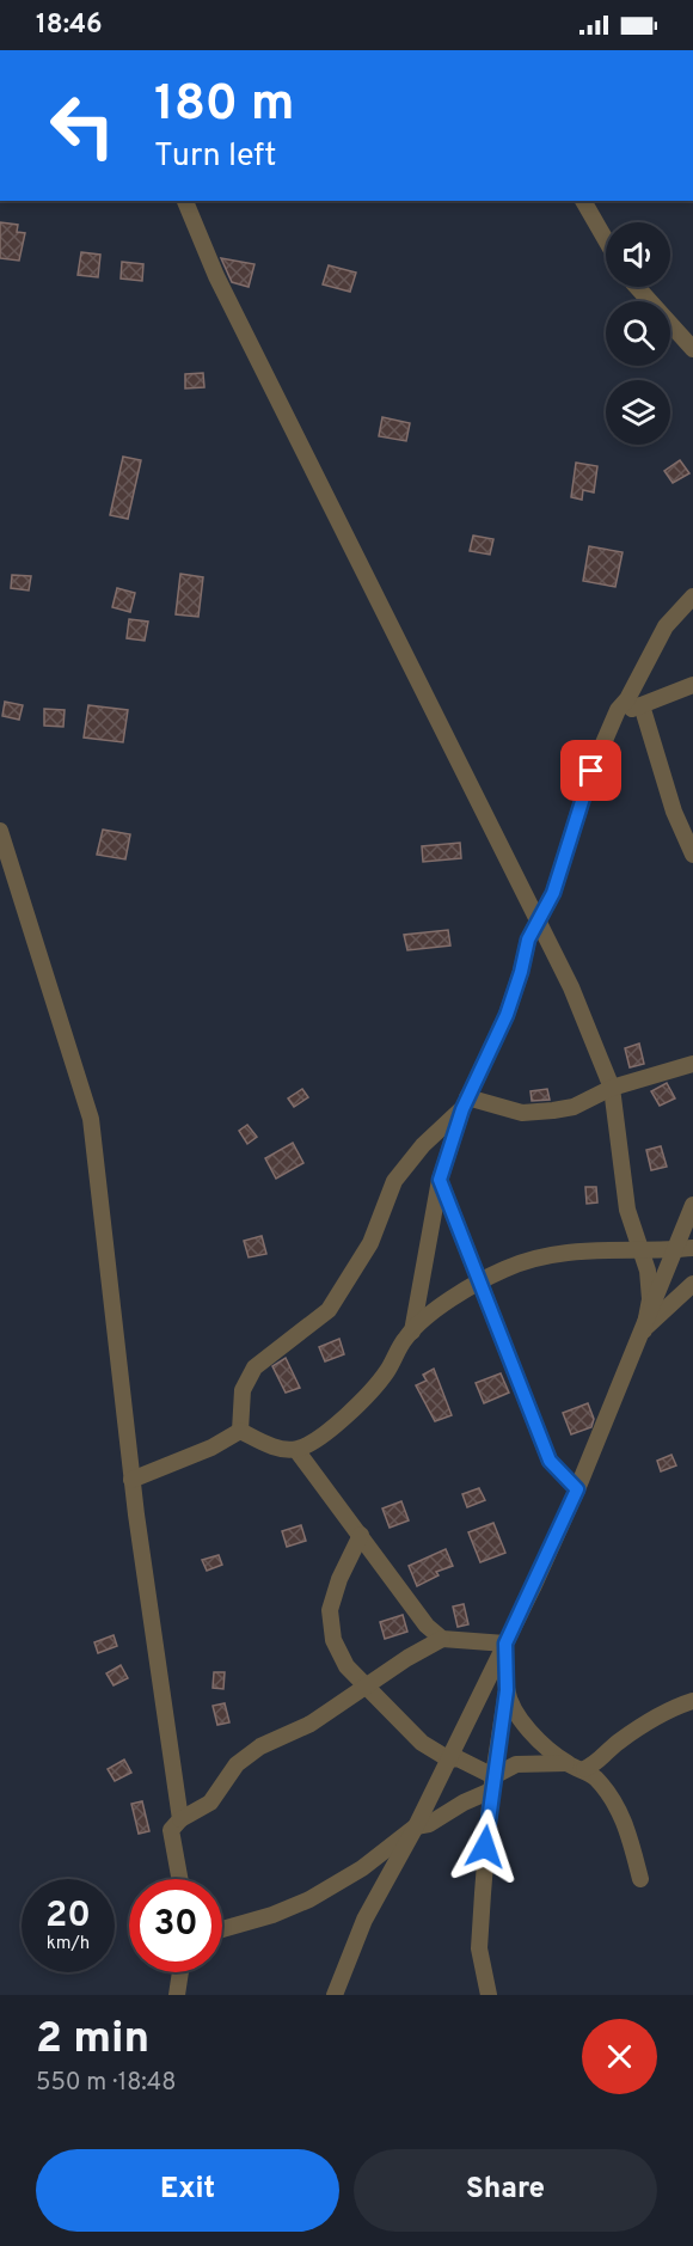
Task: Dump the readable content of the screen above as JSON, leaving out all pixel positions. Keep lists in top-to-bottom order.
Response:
{
  "page": {
    "status": "18:46",
    "turn": ["180 m", "Turn left"],
    "speed": "20 km/h",
    "limit": "30",
    "heading": ["2 min", "550 m · 18:48"],
    "buttons": ["Exit", "Share"]
  }
}
